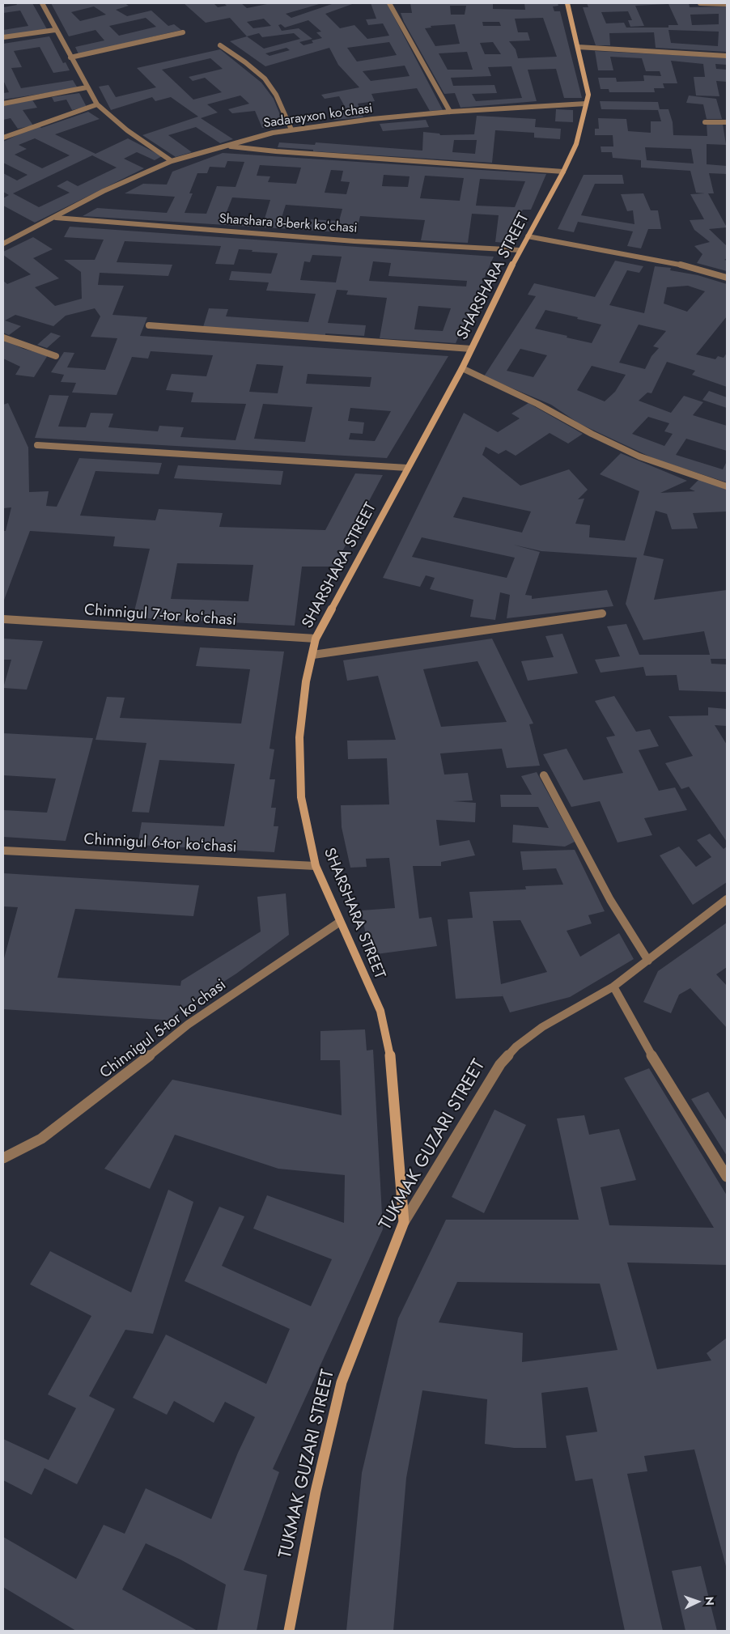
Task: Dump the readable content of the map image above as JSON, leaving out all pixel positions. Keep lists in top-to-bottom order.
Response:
{
  "streets": {
    "street": [
      "Sadarayxon koʻchasi",
      "Sharshara 8-berk koʻchasi",
      "SHARSHARA STREET",
      "Chinnigul 7-tor koʻchasi",
      "Chinnigul 6-tor koʻchasi",
      "Chinnigul 5-tor koʻchasi",
      "TUKMAK GUZARI STREET"
    ]
  },
  "crossings": [
    ["Sadarayxon koʻchasi", "Sharshara 8-berk koʻchasi"],
    ["Sadarayxon koʻchasi", "SHARSHARA STREET"],
    ["Sharshara 8-berk koʻchasi", "SHARSHARA STREET"],
    ["SHARSHARA STREET", "Chinnigul 7-tor koʻchasi"],
    ["SHARSHARA STREET", "Chinnigul 6-tor koʻchasi"],
    ["SHARSHARA STREET", "Chinnigul 5-tor koʻchasi"],
    ["SHARSHARA STREET", "TUKMAK GUZARI STREET"]
  ],
  "north": "right"
}
